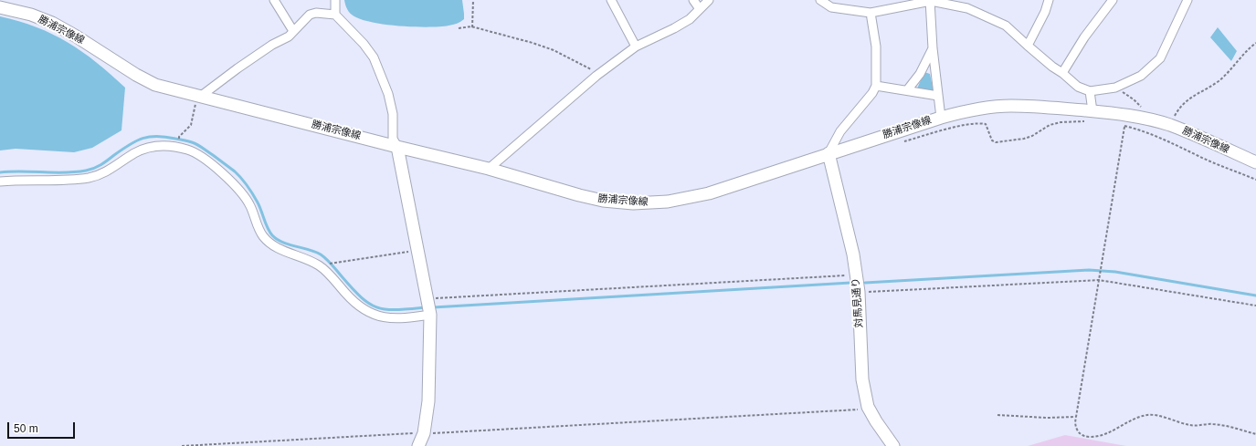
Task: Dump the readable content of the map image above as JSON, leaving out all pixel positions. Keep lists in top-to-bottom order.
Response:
{
  "streets": {
    "main road": ["勝浦宗像線", "対馬見通り"]
  },
  "crossings": [
    ["勝浦宗像線", "対馬見通り"]
  ],
  "scale_bar": "50 m"
}
